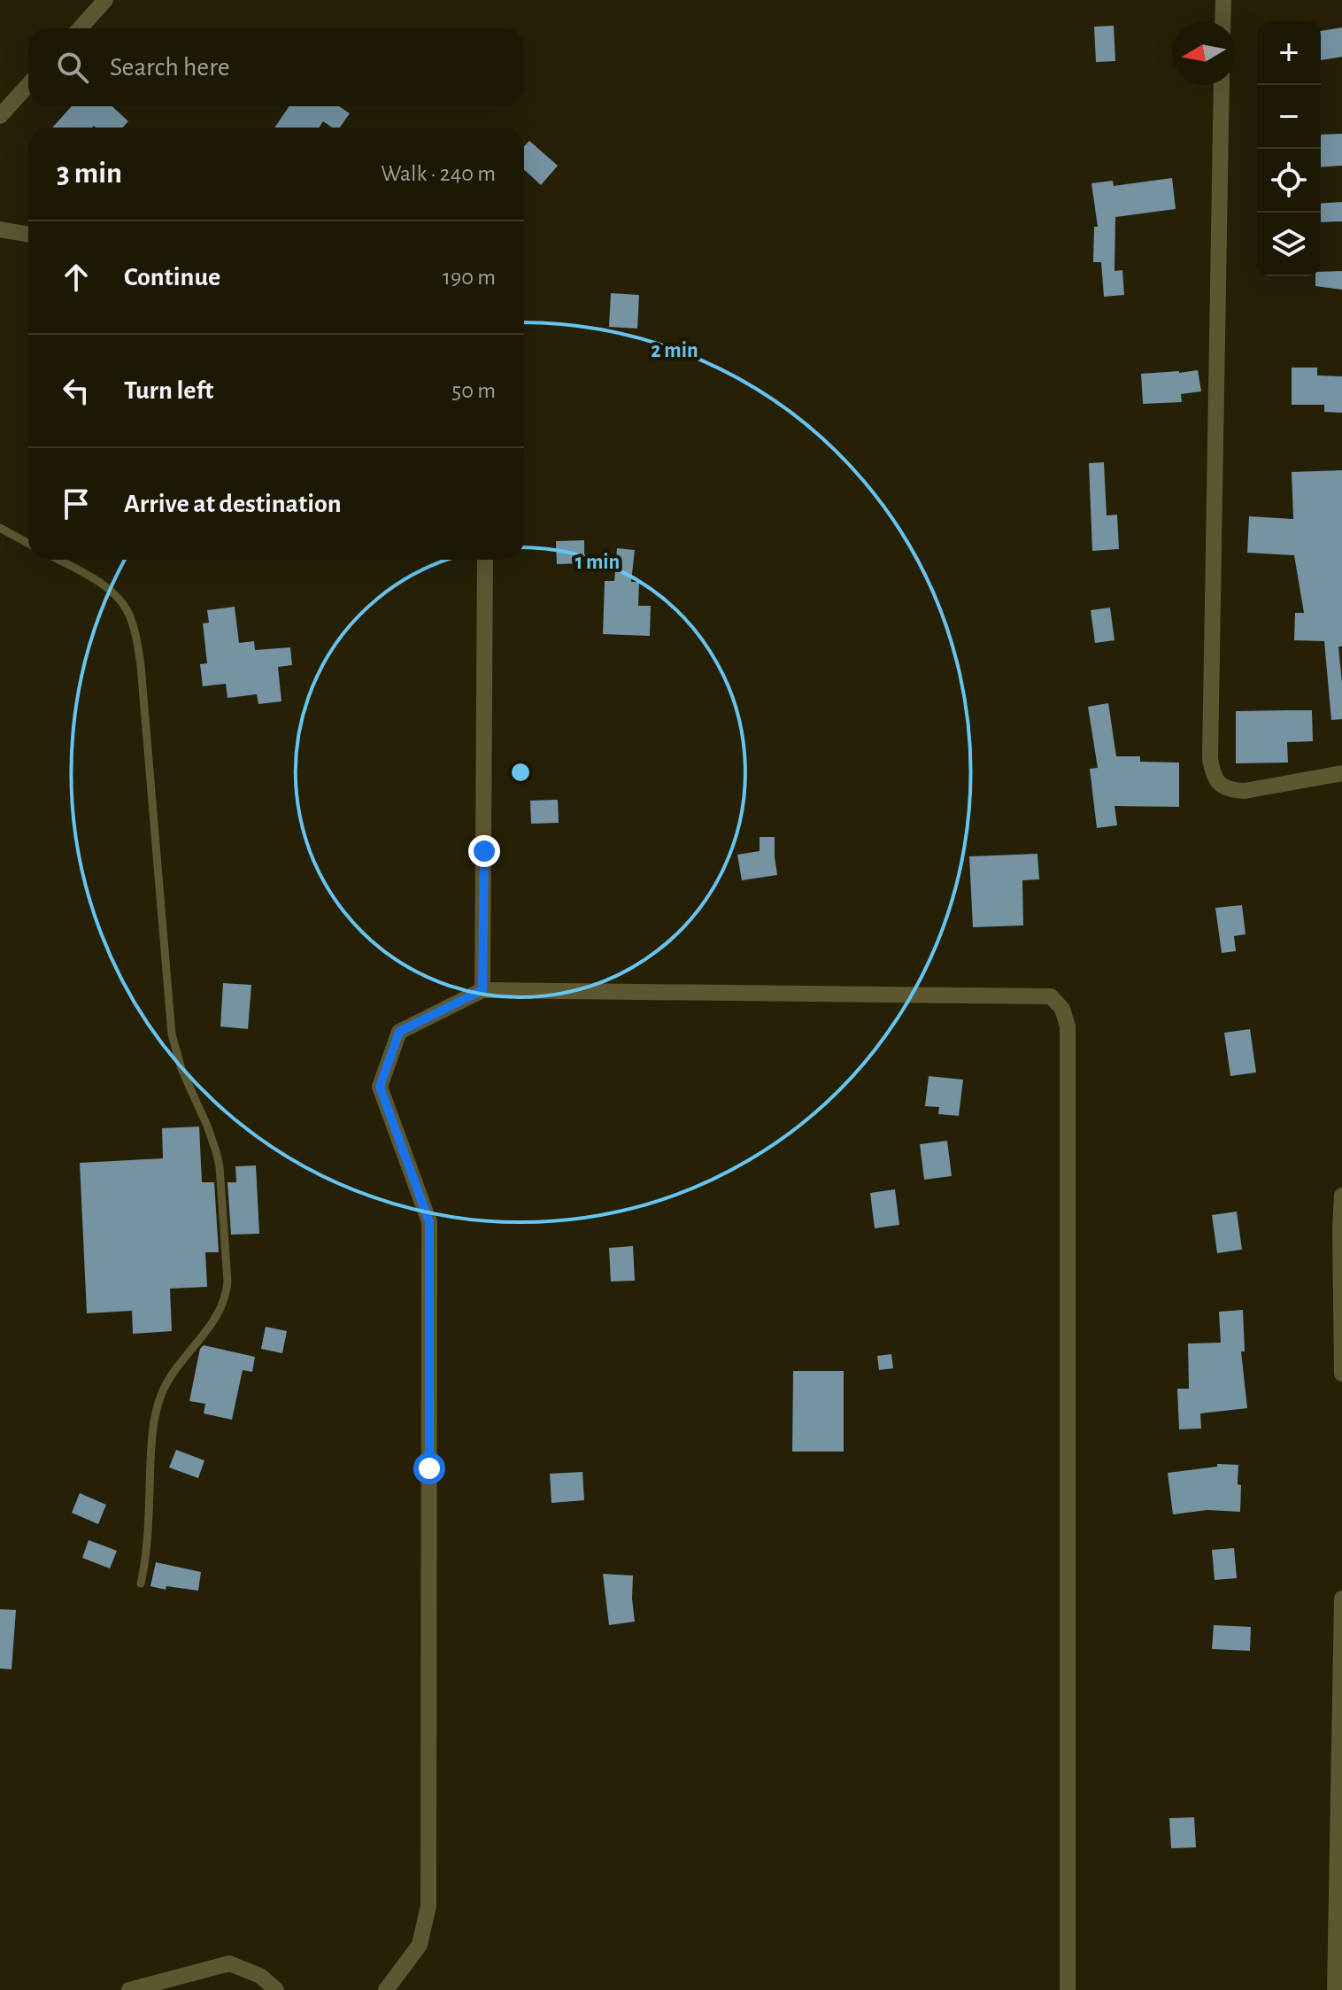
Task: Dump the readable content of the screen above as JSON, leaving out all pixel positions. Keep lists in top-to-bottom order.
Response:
{
  "north": "left",
  "page": {
    "map_buttons": ["+", "−"],
    "search": "Search here",
    "heading": ["3 min", "Walk · 240 m"],
    "list": [
      ["Continue", "190 m"],
      ["Turn left", "50 m"],
      "Arrive at destination"
    ]
  },
  "rings": ["2 min", "1 min"]
}
